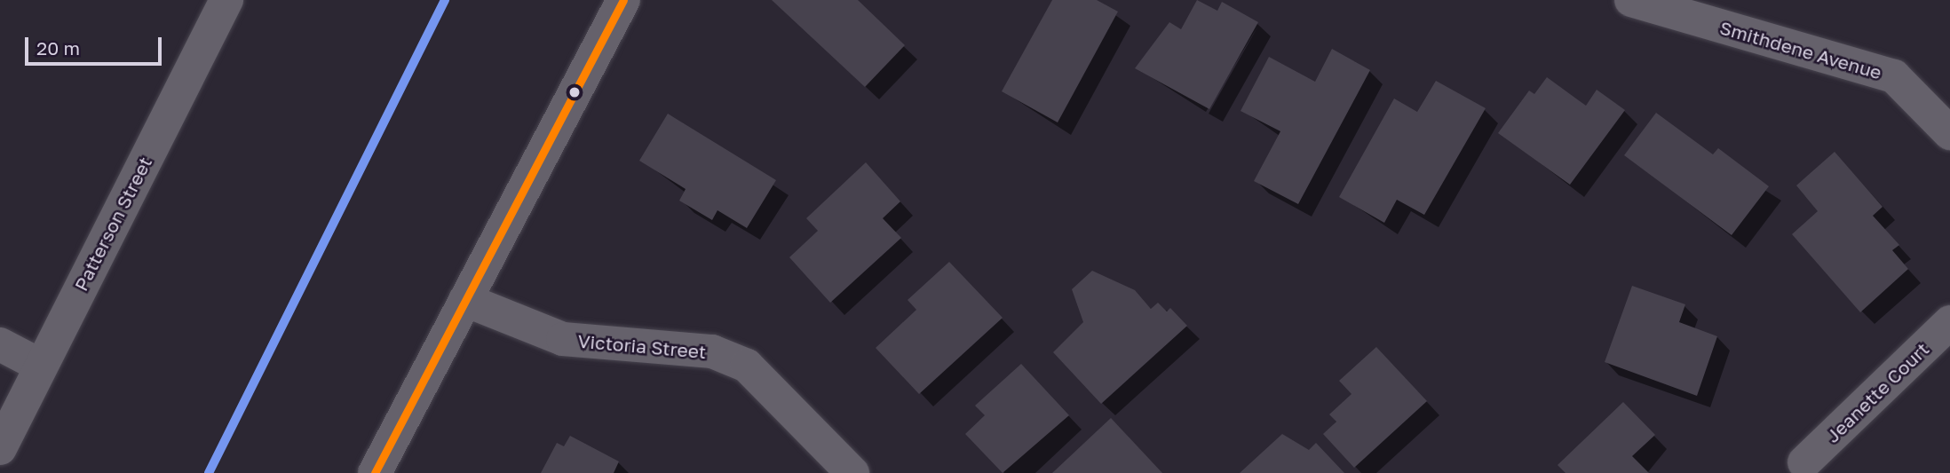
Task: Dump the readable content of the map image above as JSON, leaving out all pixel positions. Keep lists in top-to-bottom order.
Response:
{
  "streets": {
    "street": [
      "Smithdene Avenue",
      "Patterson Street",
      "Victoria Street",
      "Jeanette Court"
    ]
  },
  "scale_bar": "20 m"
}
